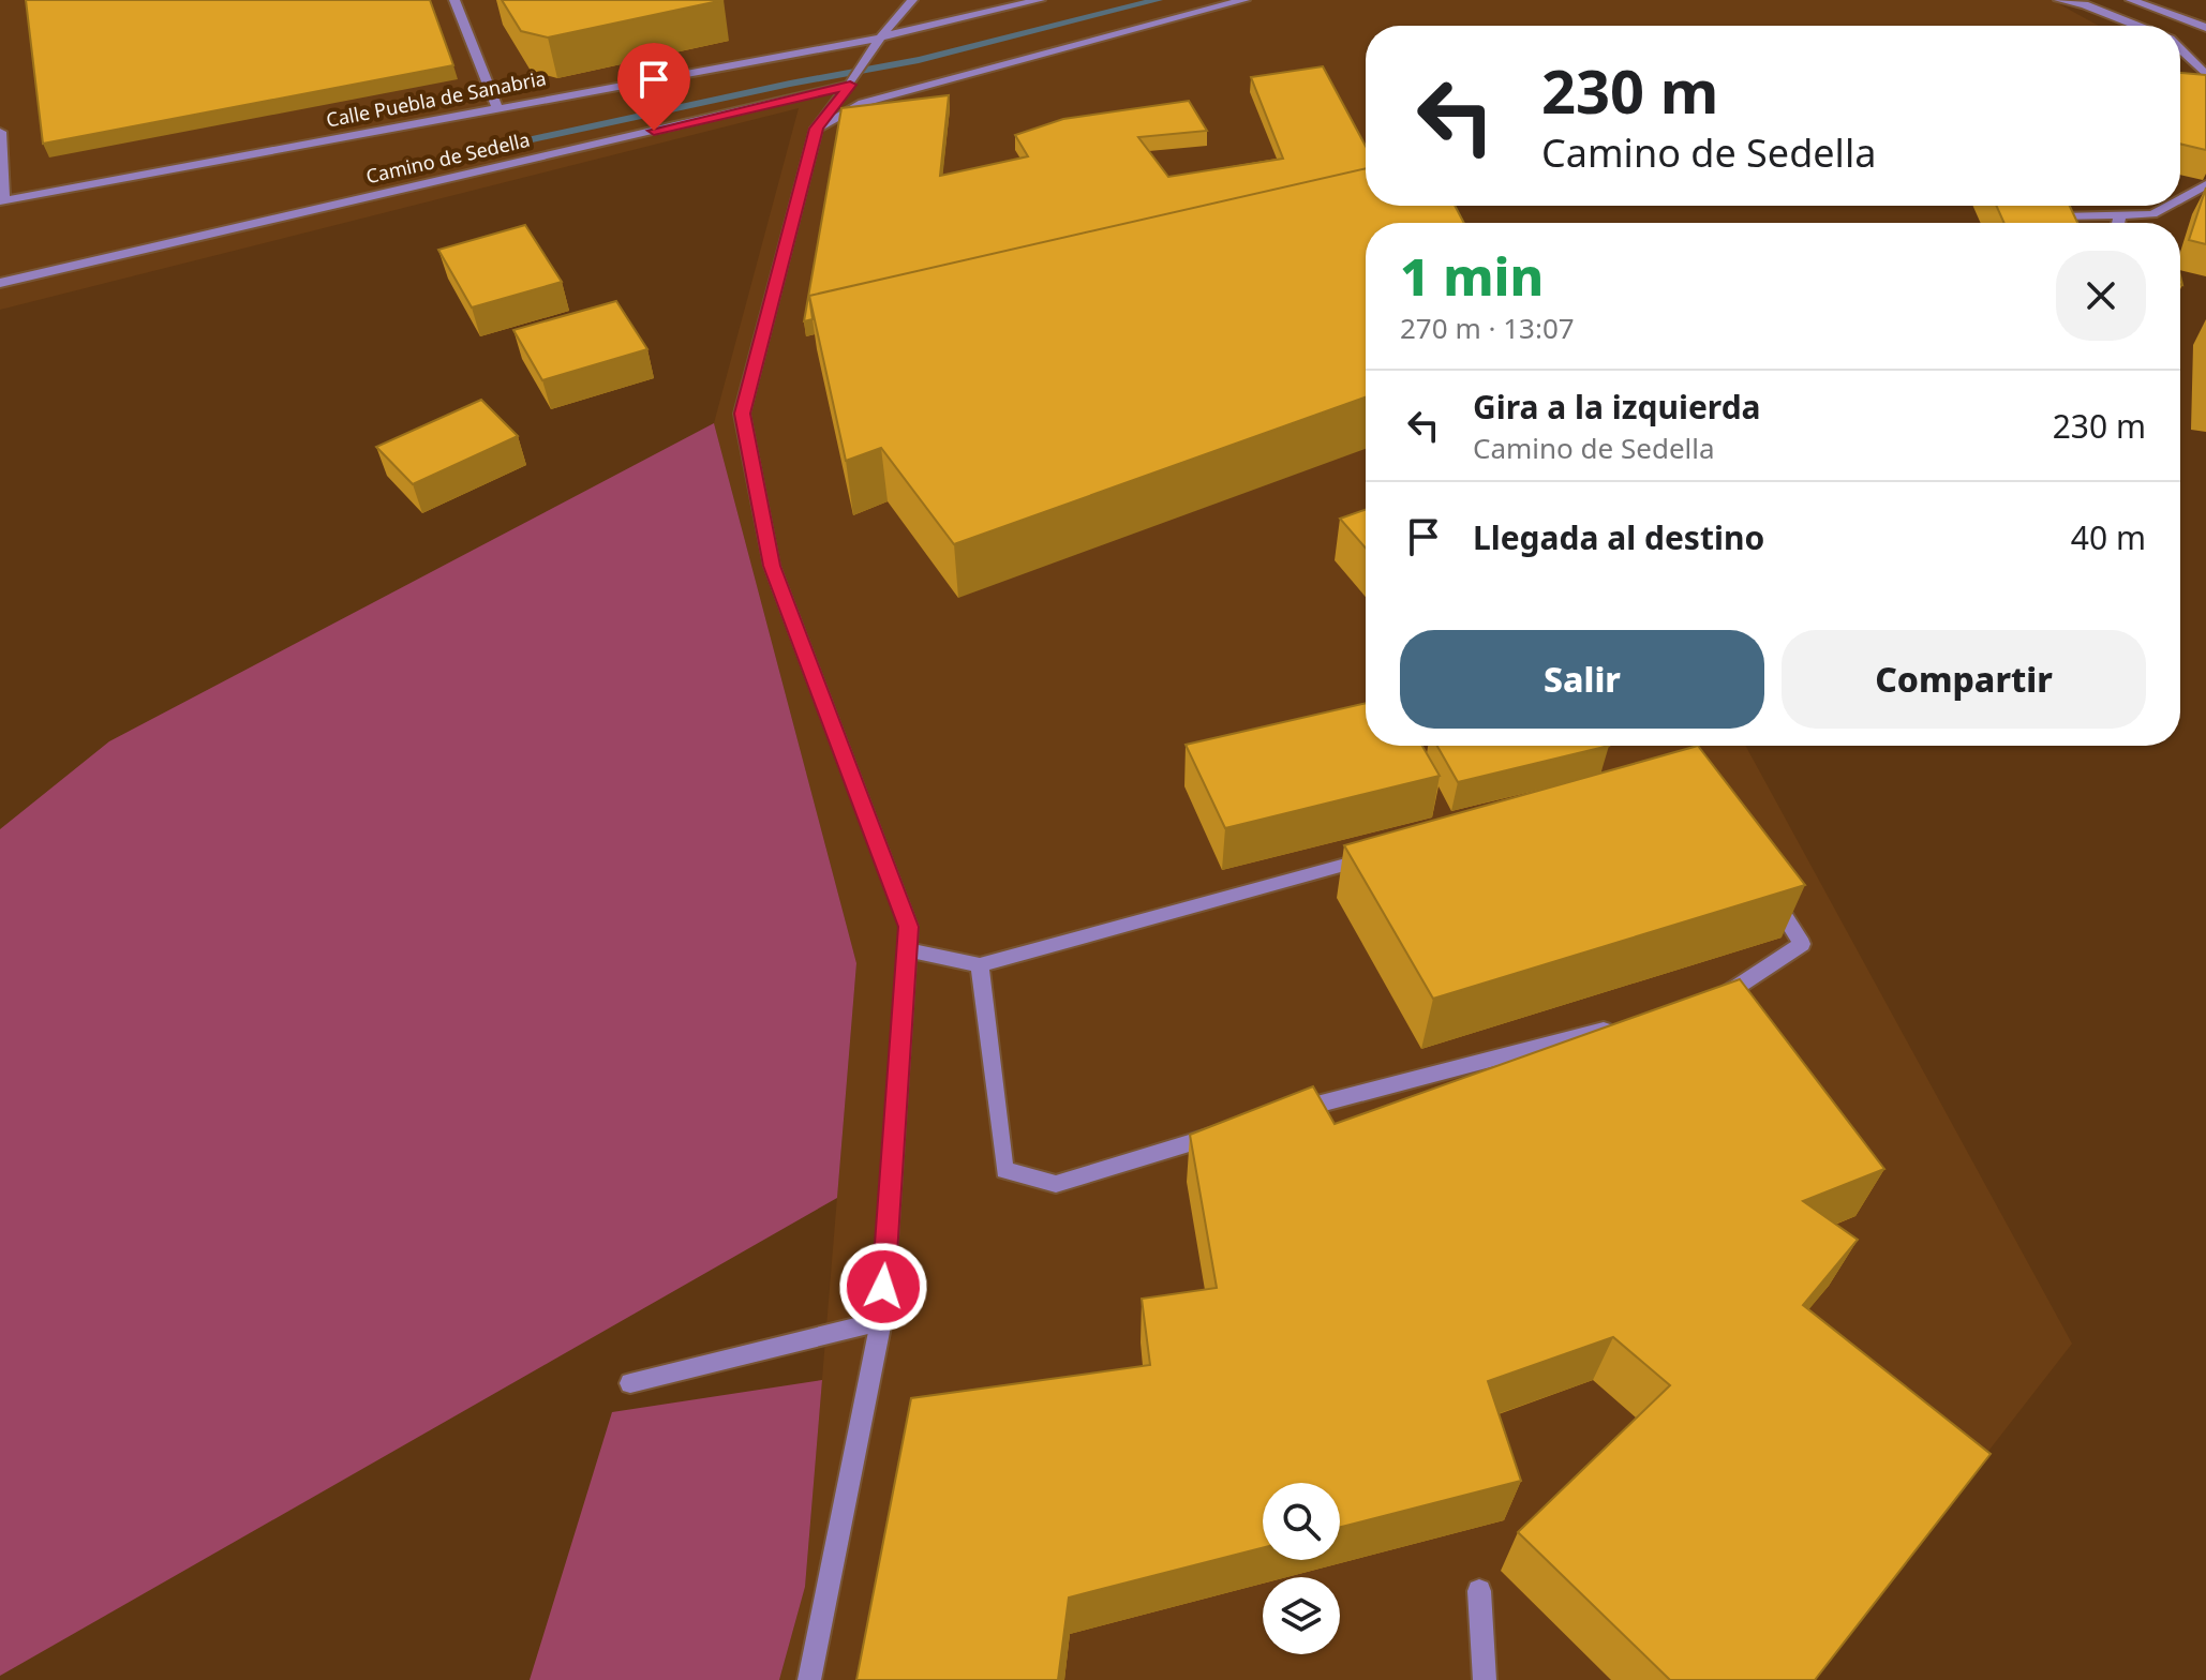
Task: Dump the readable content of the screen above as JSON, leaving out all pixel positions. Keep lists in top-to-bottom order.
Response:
{
  "streets": {
    "street": ["Calle Puebla de Sanabria", "Camino de Sedella"]
  },
  "page": {
    "turn": ["230 m", "Camino de Sedella"],
    "heading": ["1 min", "270 m · 13:07"],
    "list": [
      {
        "name": "Gira a la izquierda",
        "note": "Camino de Sedella",
        "value": "230 m"
      },
      {
        "name": "Llegada al destino",
        "value": "40 m"
      }
    ],
    "buttons": ["Salir", "Compartir"]
  }
}
